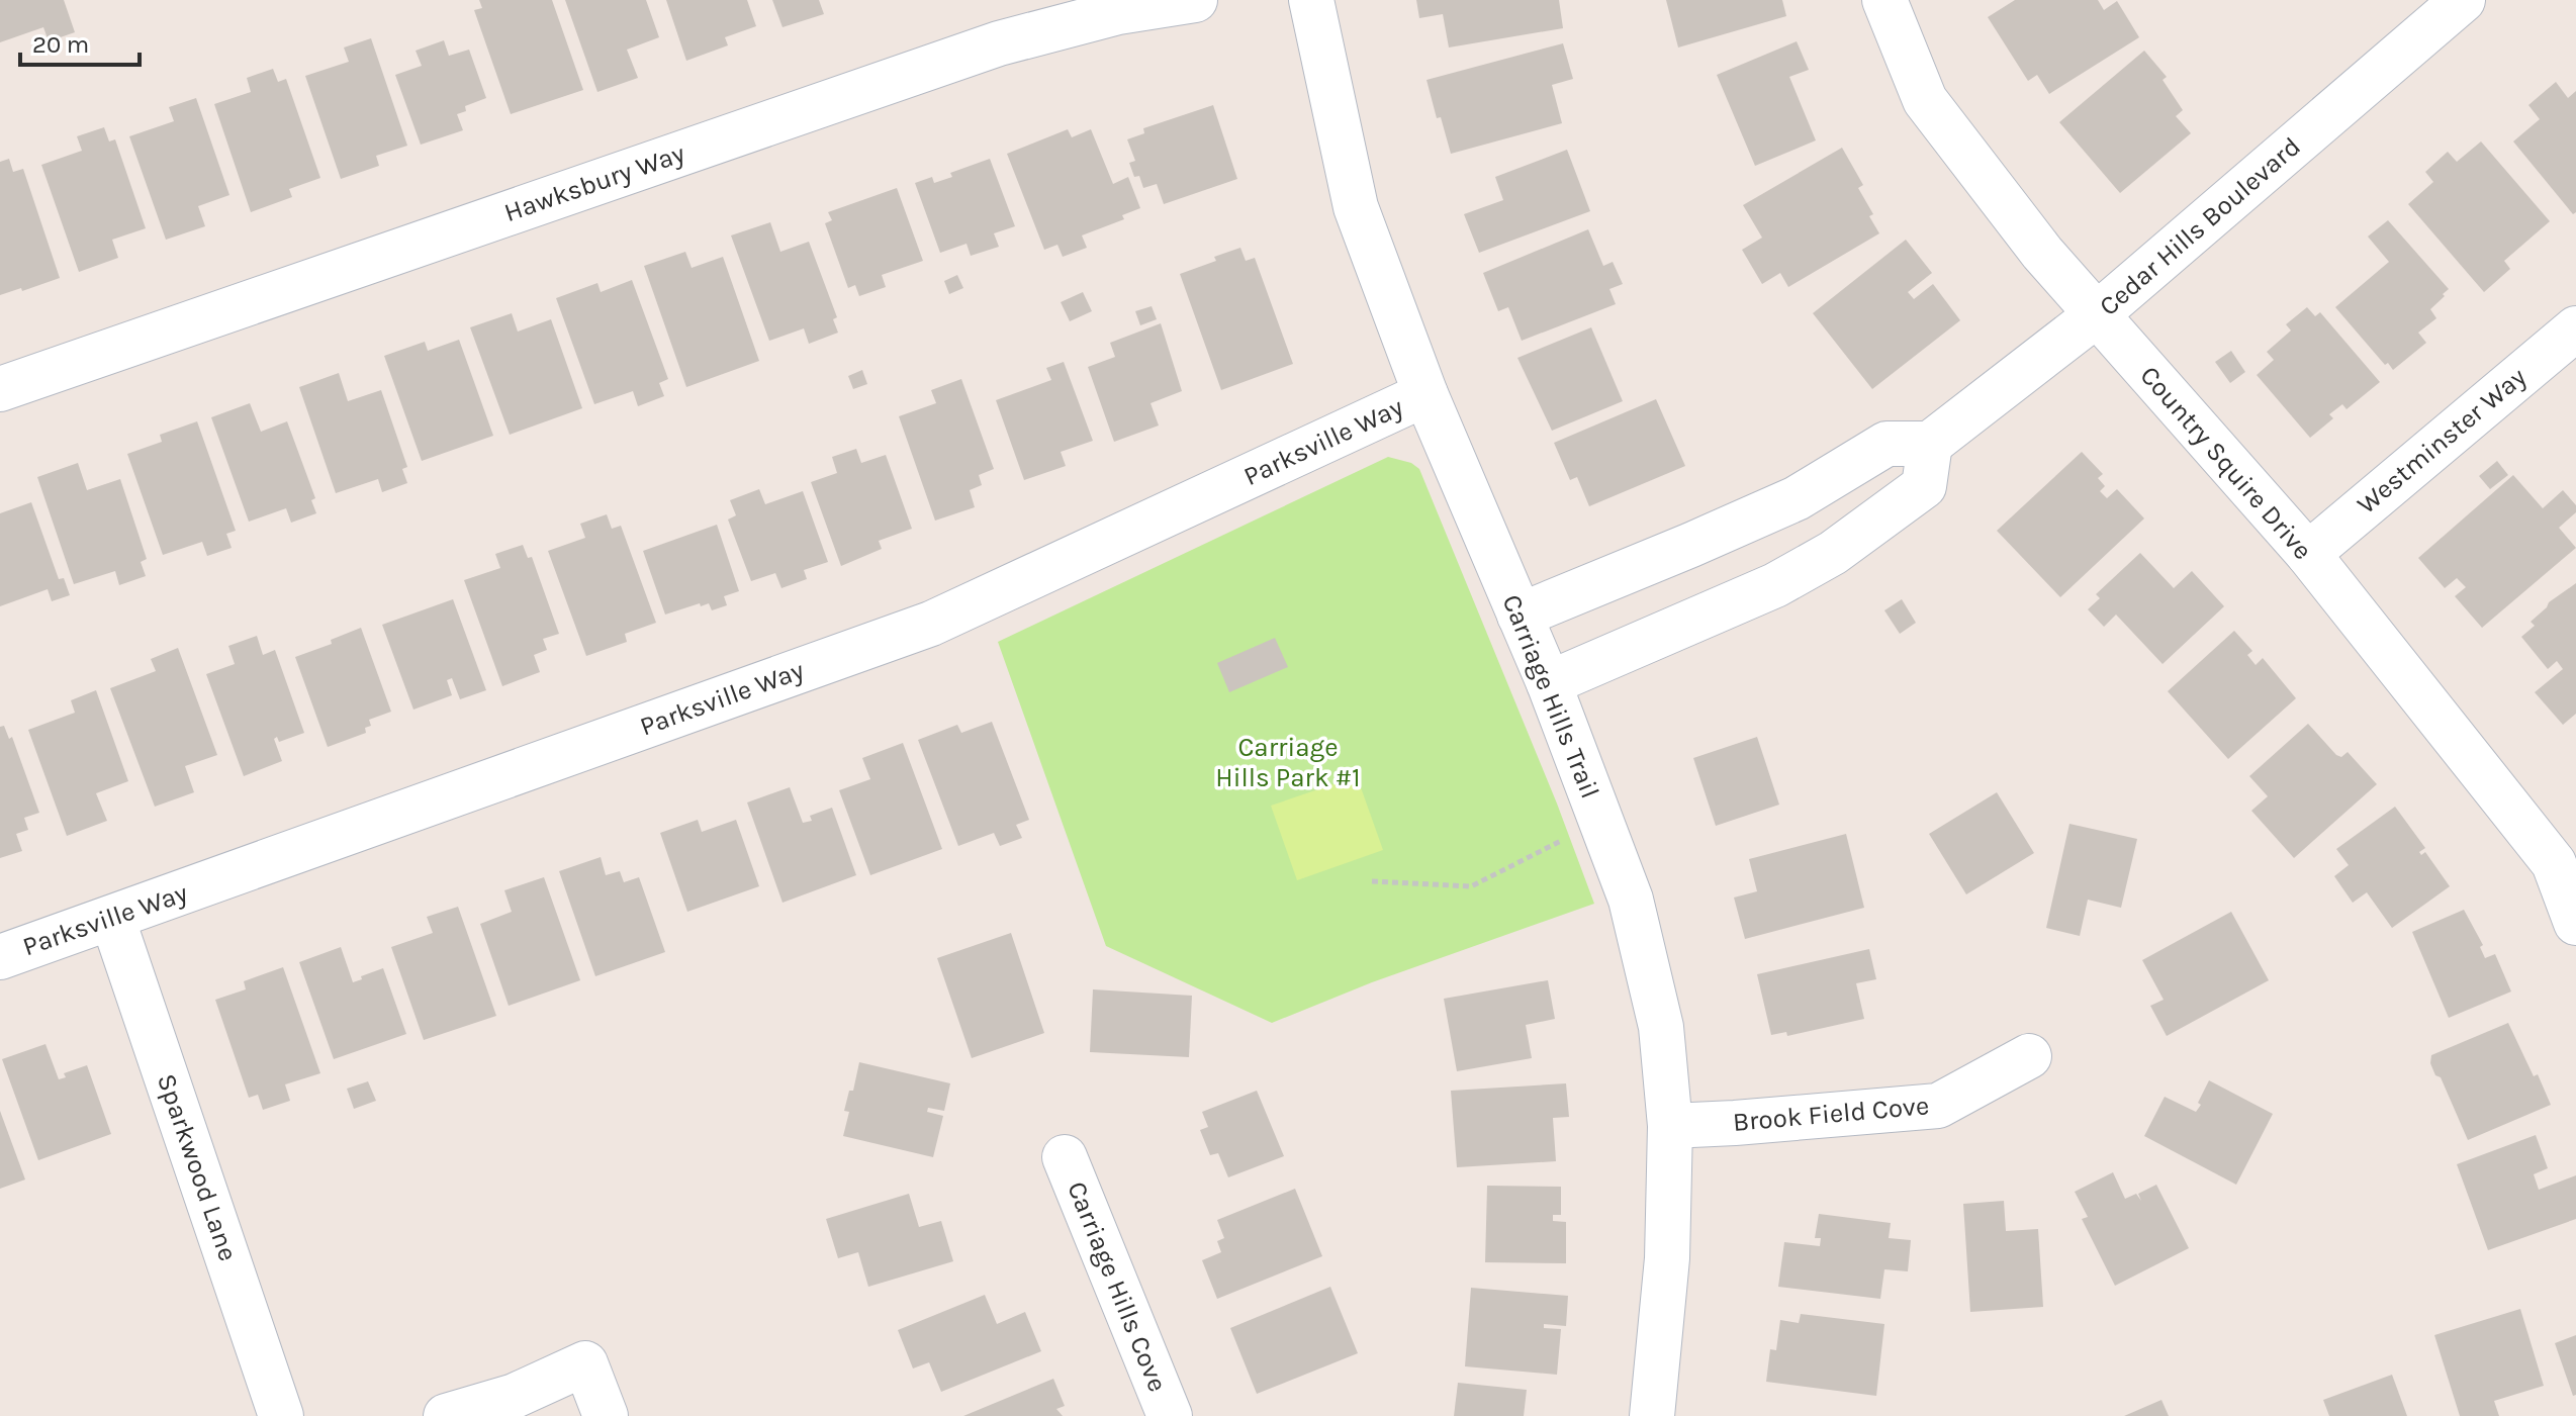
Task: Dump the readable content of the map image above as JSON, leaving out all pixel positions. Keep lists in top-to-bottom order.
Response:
{
  "streets": {
    "street": [
      "Hawksbury Way",
      "Cedar Hills Boulevard",
      "Westminster Way",
      "Parksville Way",
      "Country Squire Drive",
      "Carriage Hills Trail",
      "Brook Field Cove",
      "Sparkwood Lane",
      "Carriage Hills Cove"
    ]
  },
  "crossings": [
    ["Cedar Hills Boulevard", "Country Squire Drive"],
    ["Westminster Way", "Country Squire Drive"],
    ["Parksville Way", "Carriage Hills Trail"],
    ["Parksville Way", "Sparkwood Lane"],
    ["Carriage Hills Trail", "Brook Field Cove"]
  ],
  "parks": ["Carriage Hills Park #1"],
  "scale_bar": "20 m"
}
